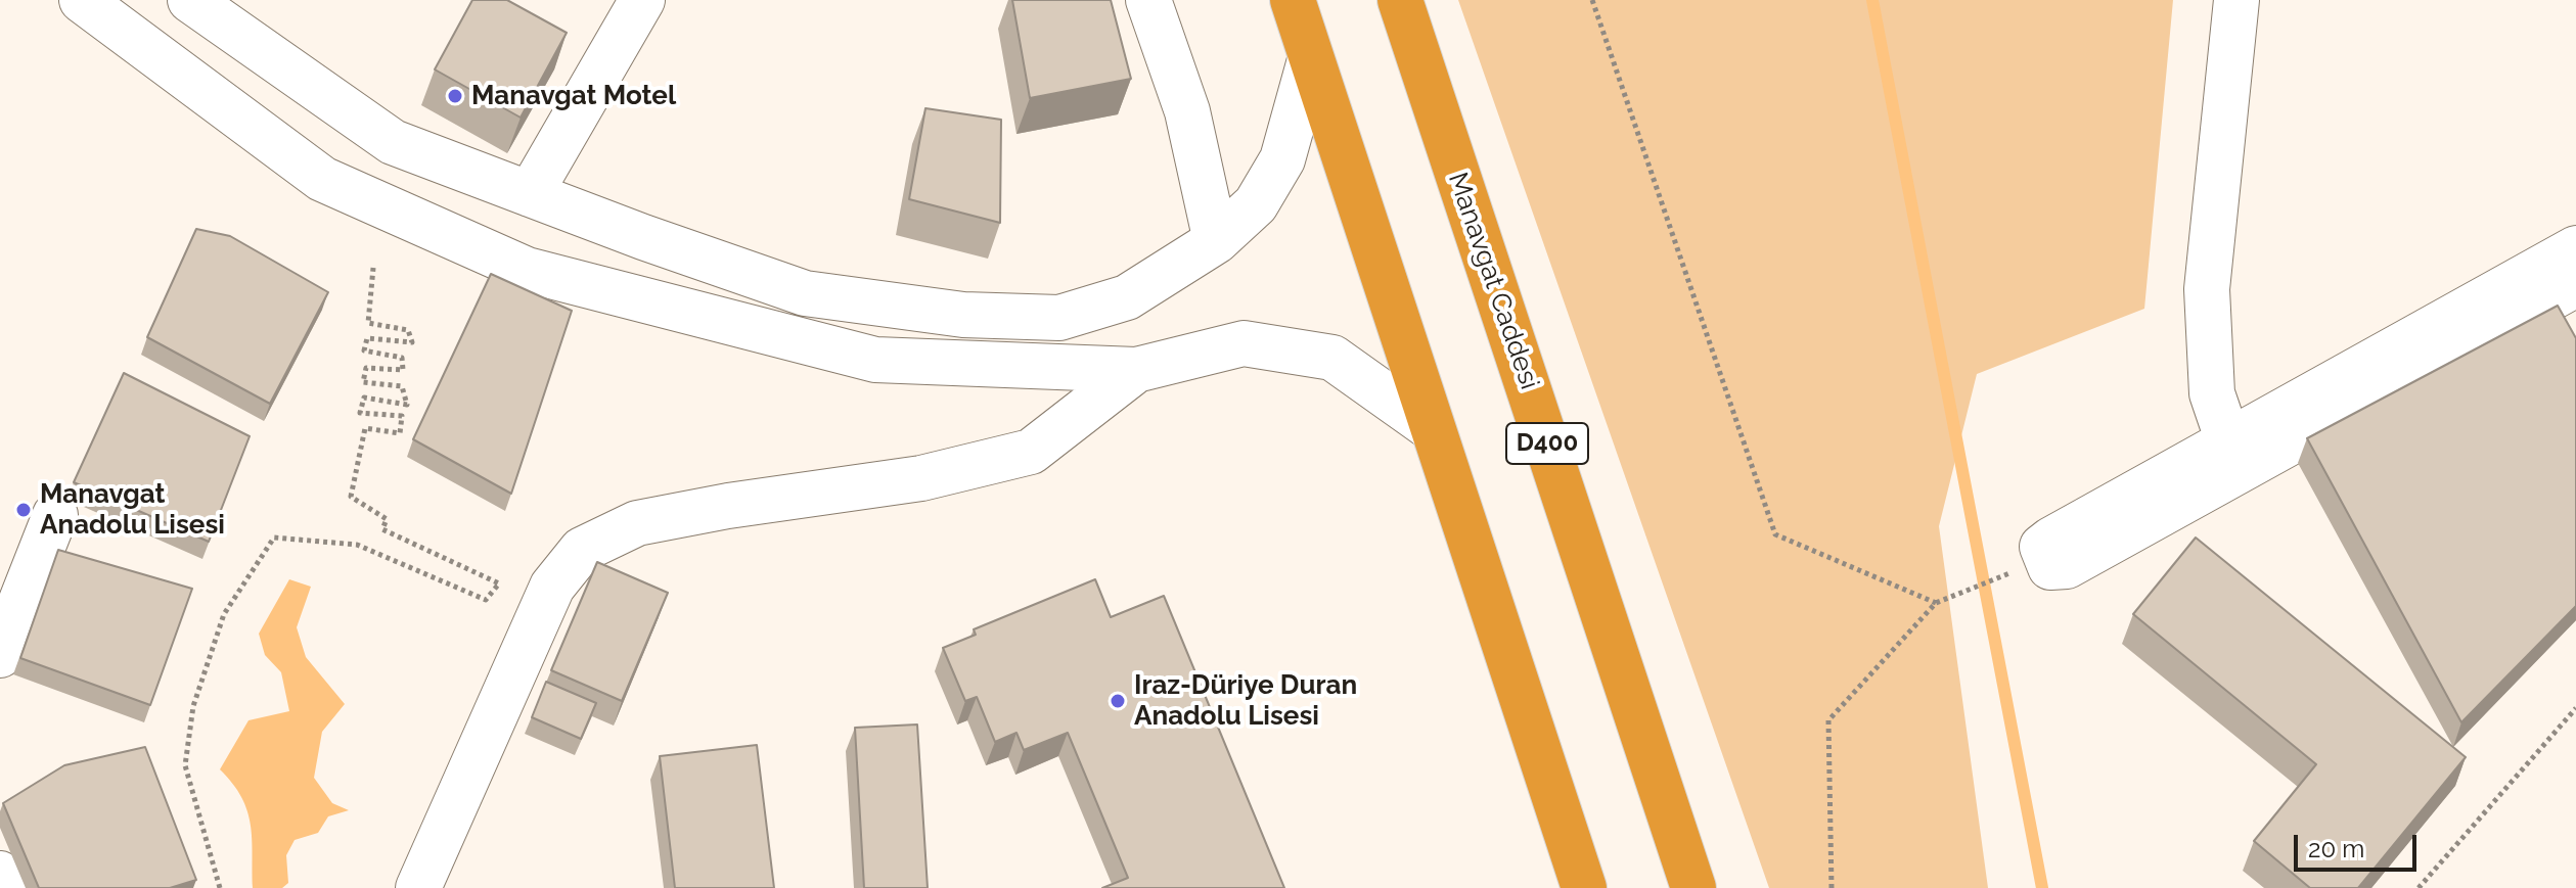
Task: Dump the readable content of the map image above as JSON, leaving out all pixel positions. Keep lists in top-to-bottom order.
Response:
{
  "streets": {
    "highway": ["Manavgat Caddesi", "D400"]
  },
  "places": ["Manavgat Motel", "Manavgat Anadolu Lisesi", "Iraz-Düriye Duran Anadolu Lisesi"],
  "scale_bar": "20 m"
}
